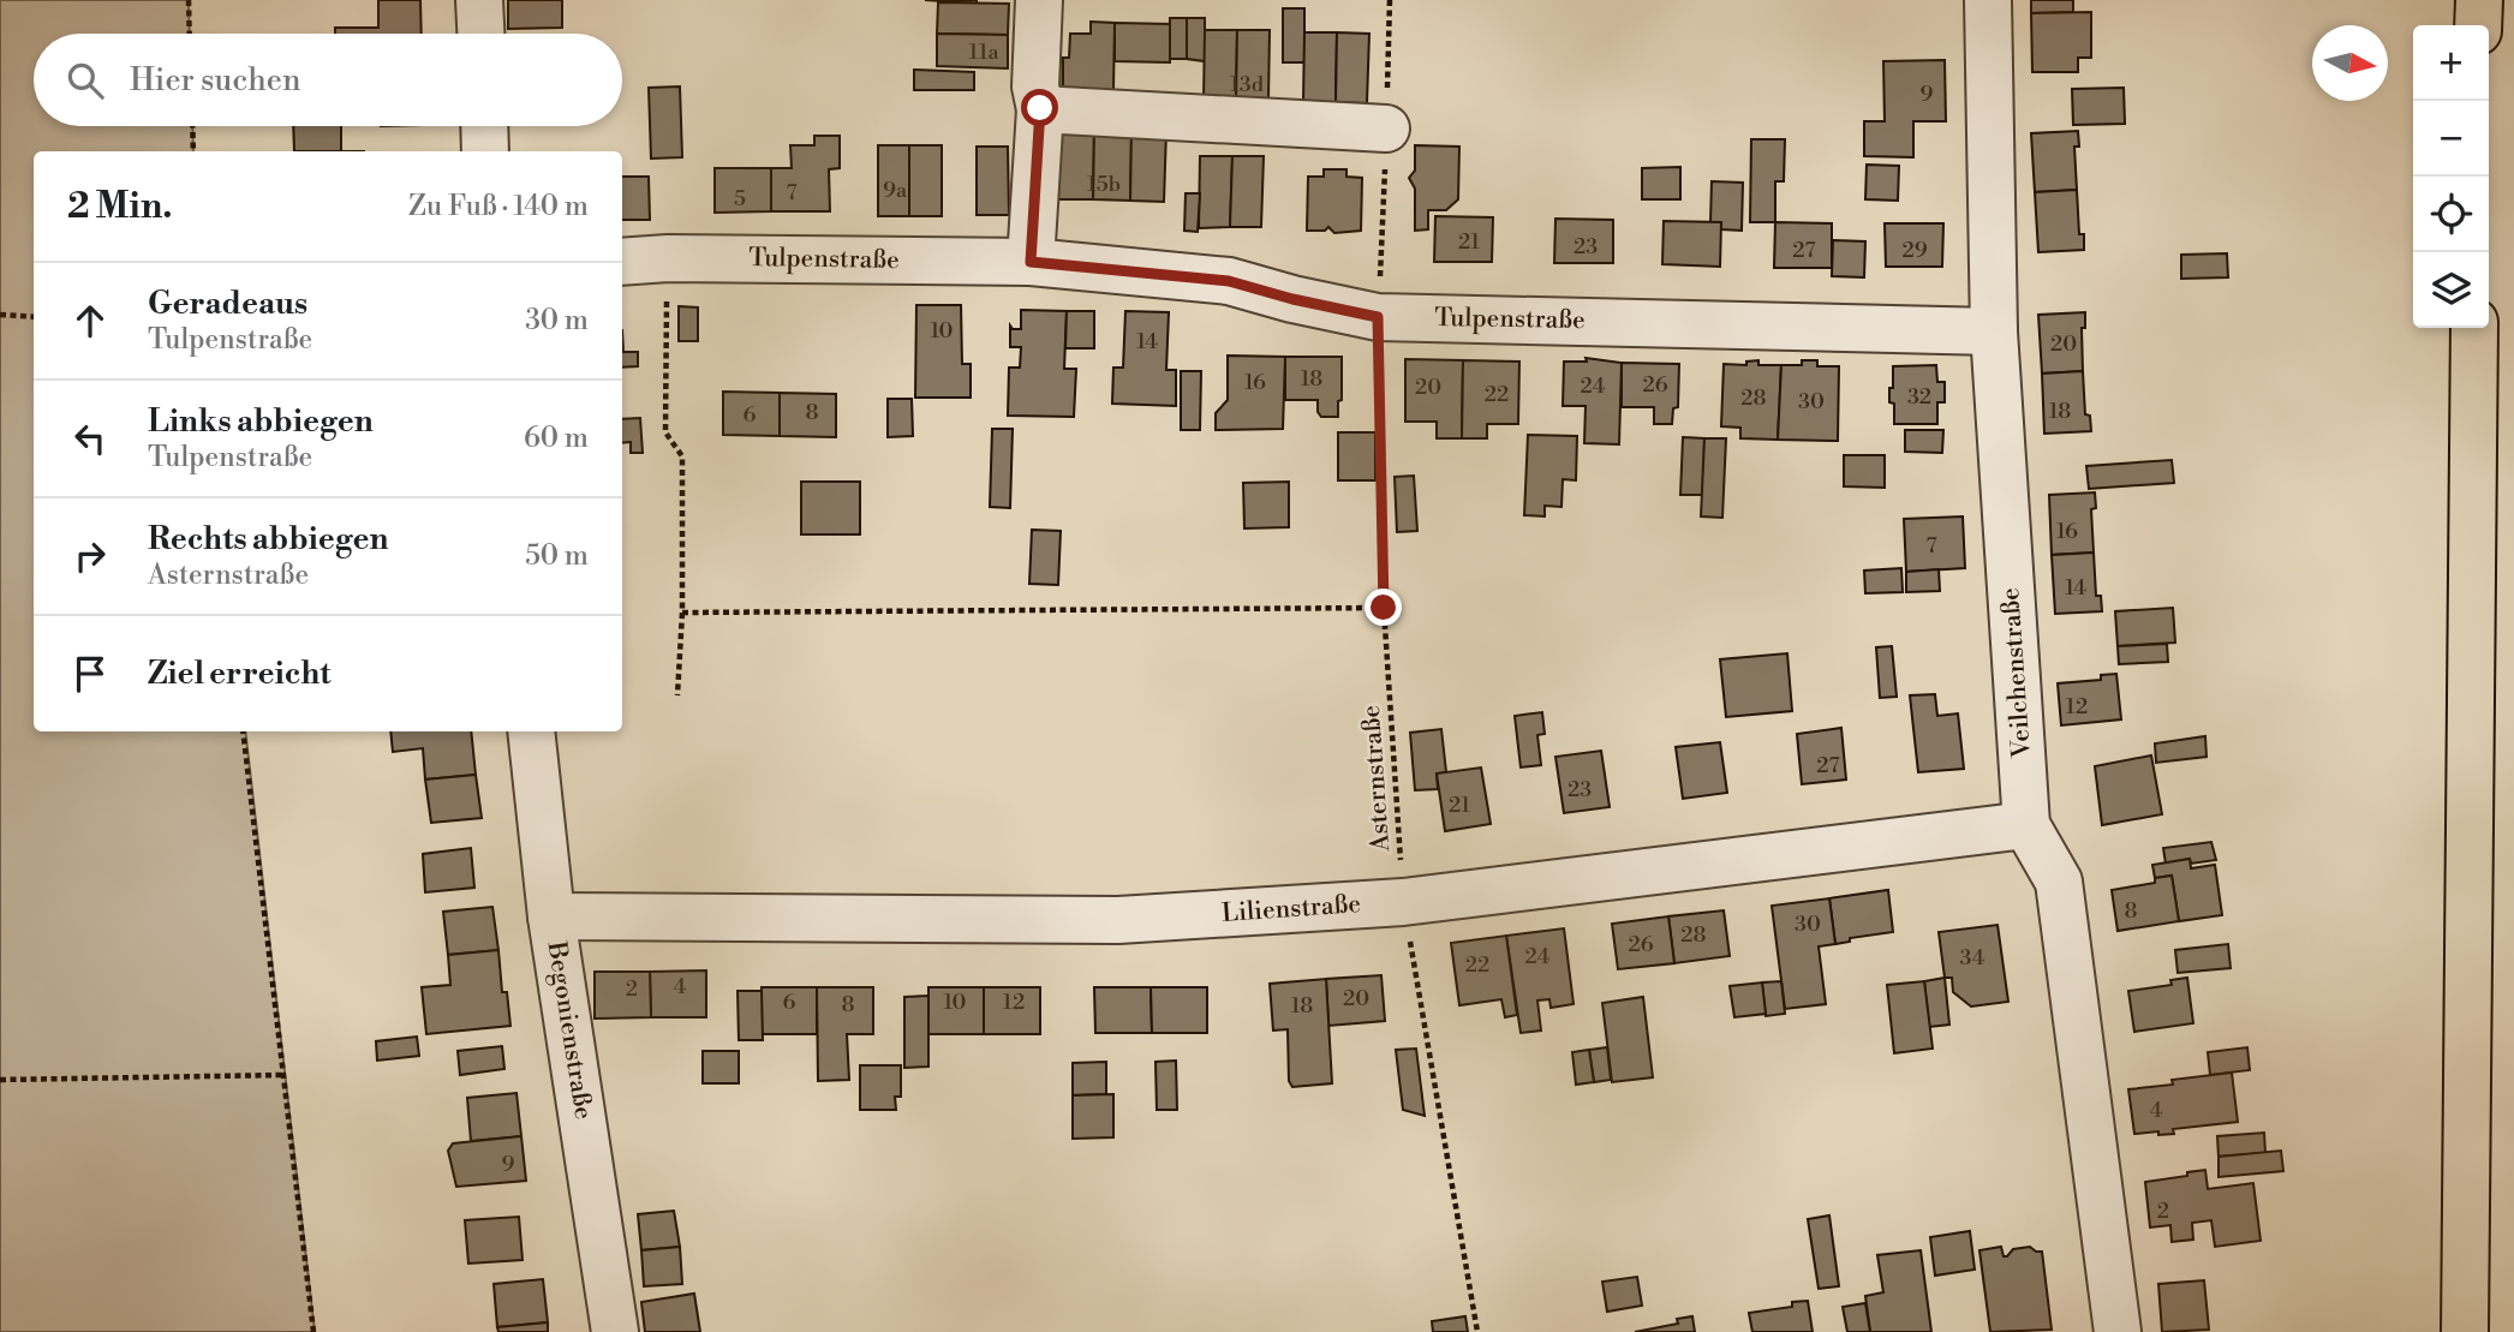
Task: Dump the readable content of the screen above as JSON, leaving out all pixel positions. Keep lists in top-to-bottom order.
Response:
{
  "streets": {
    "street": [
      "Tulpenstraße",
      "Veilchenstraße",
      "Lilienstraße",
      "Begonienstraße"
    ],
    "path": ["Asternstraße"]
  },
  "crossings": [
    ["Tulpenstraße", "Veilchenstraße"],
    ["Tulpenstraße", "Asternstraße"],
    ["Veilchenstraße", "Lilienstraße"],
    ["Asternstraße", "Lilienstraße"],
    ["Lilienstraße", "Begonienstraße"]
  ],
  "house_numbers": [
    "11a",
    "13d",
    "9",
    "15b",
    "9a",
    "7",
    "5",
    "21",
    "23",
    "27",
    "29",
    "10",
    "14",
    "20",
    "18",
    "16",
    "26",
    "24",
    "20",
    "22",
    "32",
    "28",
    "30",
    "18",
    "8",
    "6",
    "16",
    "7",
    "14",
    "12",
    "27",
    "23",
    "21",
    "8",
    "30",
    "28",
    "26",
    "24",
    "34",
    "22",
    "4",
    "2",
    "20",
    "6",
    "10",
    "12",
    "8",
    "18",
    "4",
    "9",
    "2"
  ],
  "north": "right",
  "page": {
    "map_buttons": ["+", "−"],
    "search": "Hier suchen",
    "heading": ["2 Min.", "Zu Fuß · 140 m"],
    "list": [
      ["Geradeaus", "Tulpenstraße", "30 m"],
      ["Links abbiegen", "Tulpenstraße", "60 m"],
      ["Rechts abbiegen", "Asternstraße", "50 m"],
      "Ziel erreicht"
    ]
  }
}
